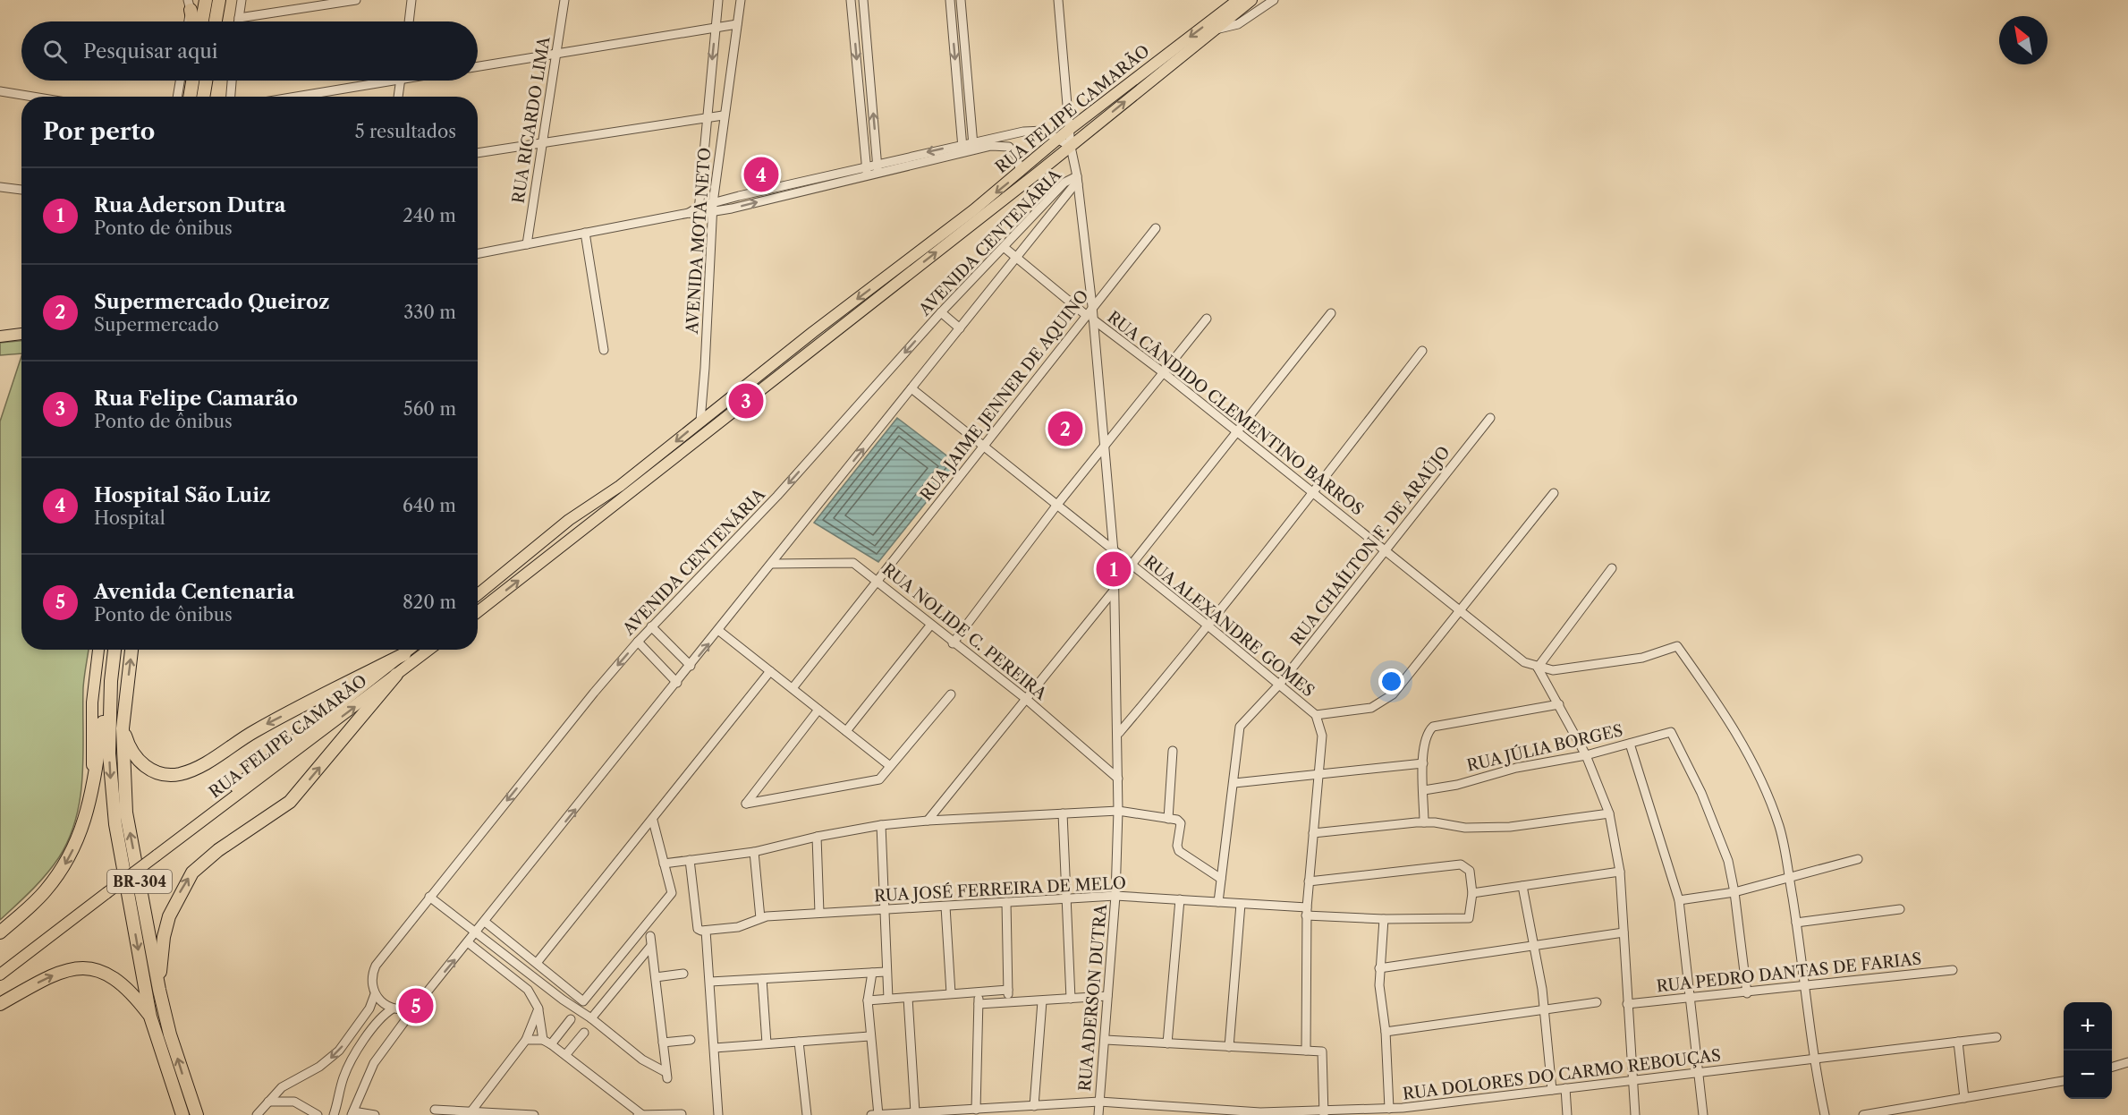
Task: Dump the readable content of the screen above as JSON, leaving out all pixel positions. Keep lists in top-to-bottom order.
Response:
{
  "streets": {
    "highway": ["BR-304"],
    "main road": ["RUA FELIPE CAMARÃO"],
    "street": [
      "RUA RICARDO LIMA",
      "AVENIDA MOTA NETO",
      "AVENIDA CENTENÁRIA",
      "RUA JAIME JENNER DE AQUINO",
      "RUA CÂNDIDO CLEMENTINO BARROS",
      "RUA CHAÍLTON F. DE ARAÚJO",
      "RUA ALEXANDRE GOMES",
      "RUA NOLIDE C. PEREIRA",
      "RUA JÚLIA BORGES",
      "RUA JOSÉ FERREIRA DE MELO",
      "RUA PEDRO DANTAS DE FARIAS",
      "RUA ADERSON DUTRA",
      "RUA DOLORES DO CARMO REBOUÇAS"
    ]
  },
  "crossings": [
    ["RUA FELIPE CAMARÃO", "AVENIDA MOTA NETO"],
    ["AVENIDA CENTENÁRIA", "RUA CÂNDIDO CLEMENTINO BARROS"],
    ["AVENIDA CENTENÁRIA", "RUA ALEXANDRE GOMES"],
    ["AVENIDA CENTENÁRIA", "RUA NOLIDE C. PEREIRA"],
    ["RUA JAIME JENNER DE AQUINO", "RUA CÂNDIDO CLEMENTINO BARROS"],
    ["RUA JAIME JENNER DE AQUINO", "RUA ALEXANDRE GOMES"],
    ["RUA JAIME JENNER DE AQUINO", "RUA NOLIDE C. PEREIRA"],
    ["RUA JAIME JENNER DE AQUINO", "RUA ADERSON DUTRA"],
    ["RUA CÂNDIDO CLEMENTINO BARROS", "RUA CHAÍLTON F. DE ARAÚJO"],
    ["RUA CÂNDIDO CLEMENTINO BARROS", "RUA ADERSON DUTRA"],
    ["RUA CHAÍLTON F. DE ARAÚJO", "RUA ALEXANDRE GOMES"],
    ["RUA CHAÍLTON F. DE ARAÚJO", "RUA JOSÉ FERREIRA DE MELO"],
    ["RUA ALEXANDRE GOMES", "RUA JOSÉ FERREIRA DE MELO"],
    ["RUA ALEXANDRE GOMES", "RUA ADERSON DUTRA"],
    ["RUA NOLIDE C. PEREIRA", "RUA ADERSON DUTRA"],
    ["RUA JOSÉ FERREIRA DE MELO", "RUA ADERSON DUTRA"],
    ["RUA ADERSON DUTRA", "RUA DOLORES DO CARMO REBOUÇAS"]
  ],
  "north": "top left",
  "page": {
    "search": "Pesquisar aqui",
    "heading": ["Por perto", "5 resultados"],
    "pins": [
      "4",
      "3",
      "2",
      "1",
      "5"
    ],
    "list": [
      {
        "mark": "1",
        "name": "Rua Aderson Dutra",
        "note": "Ponto de ônibus",
        "value": "240 m"
      },
      {
        "mark": "2",
        "name": "Supermercado Queiroz",
        "note": "Supermercado",
        "value": "330 m"
      },
      {
        "mark": "3",
        "name": "Rua Felipe Camarão",
        "note": "Ponto de ônibus",
        "value": "560 m"
      },
      {
        "mark": "4",
        "name": "Hospital São Luiz",
        "note": "Hospital",
        "value": "640 m"
      },
      {
        "mark": "5",
        "name": "Avenida Centenaria",
        "note": "Ponto de ônibus",
        "value": "820 m"
      }
    ],
    "map_buttons": ["+", "−"]
  }
}
